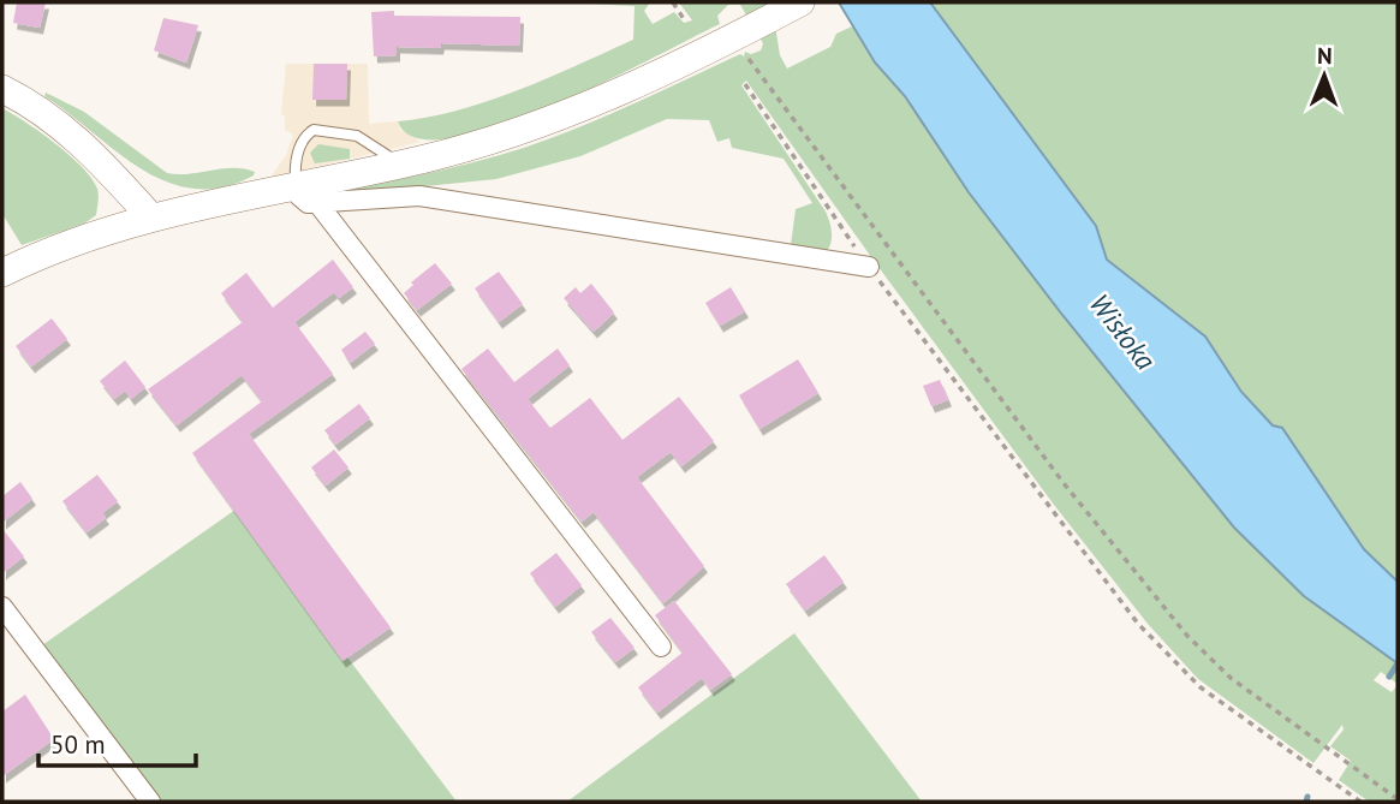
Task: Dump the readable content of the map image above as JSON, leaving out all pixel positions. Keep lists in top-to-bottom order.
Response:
{
  "water": ["Wisłoka"],
  "scale_bar": "50 m",
  "north": "top"
}
